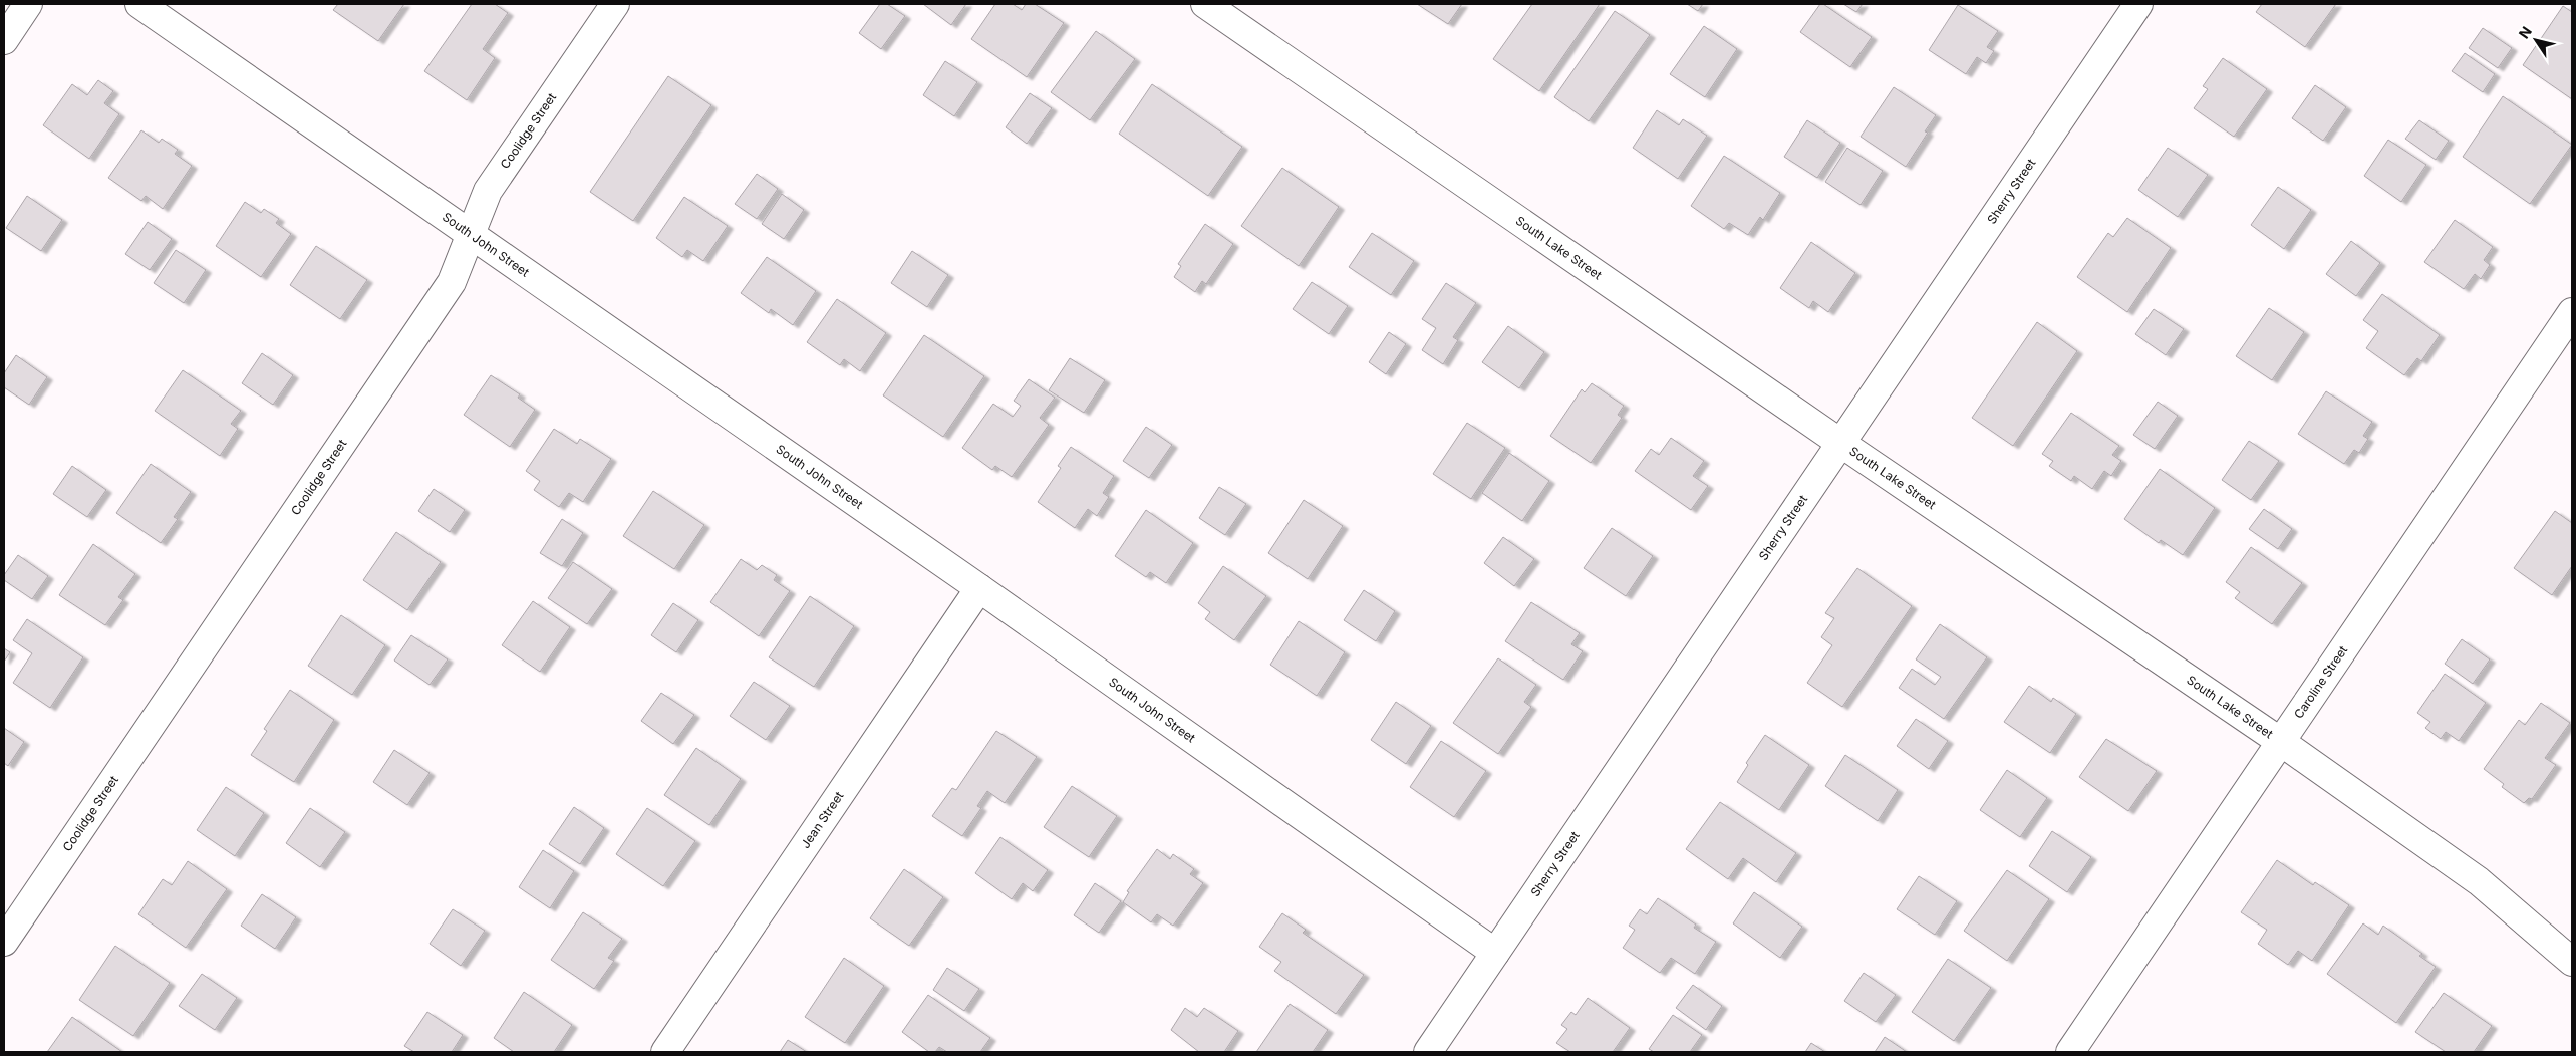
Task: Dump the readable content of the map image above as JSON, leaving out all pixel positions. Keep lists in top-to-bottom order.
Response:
{
  "streets": {
    "street": [
      "Coolidge Street",
      "Sherry Street",
      "South John Street",
      "South Lake Street",
      "Caroline Street",
      "Jean Street"
    ]
  },
  "crossings": [
    ["Coolidge Street", "South John Street"],
    ["Sherry Street", "South John Street"],
    ["Sherry Street", "South Lake Street"],
    ["South John Street", "Jean Street"],
    ["South Lake Street", "Caroline Street"]
  ],
  "north": "top left"
}
